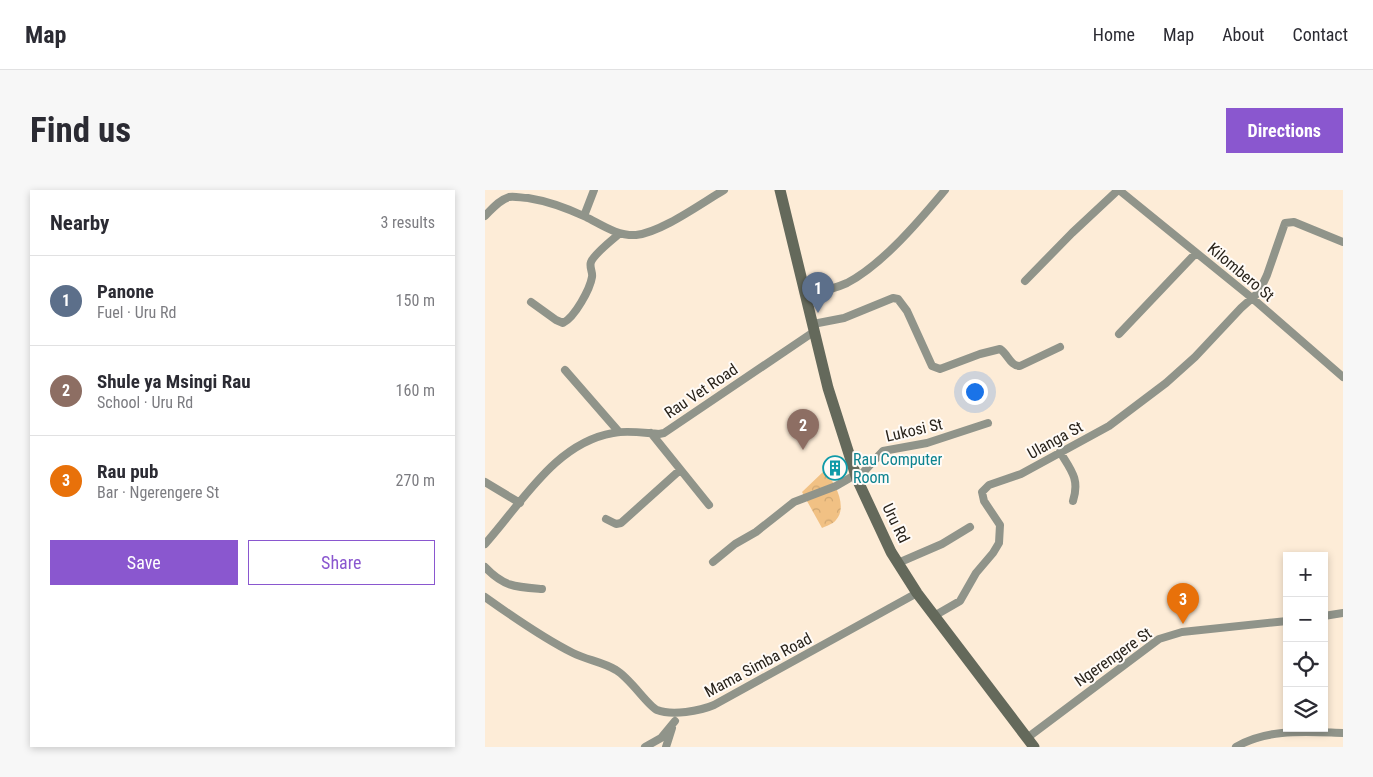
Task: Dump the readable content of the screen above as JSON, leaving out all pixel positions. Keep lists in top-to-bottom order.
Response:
{
  "streets": {
    "street": [
      "Kilombero St",
      "Rau Vet Road",
      "Lukosi St",
      "Ulanga St",
      "Uru Rd",
      "Ngerengere St",
      "Mama Simba Road"
    ]
  },
  "crossings": [
    ["Kilombero St", "Ulanga St"],
    ["Rau Vet Road", "Uru Rd"],
    ["Lukosi St", "Uru Rd"],
    ["Ulanga St", "Uru Rd"],
    ["Uru Rd", "Ngerengere St"],
    ["Uru Rd", "Mama Simba Road"]
  ],
  "places": {
    "building": ["Rau Computer Room"]
  },
  "page": {
    "header": "Map",
    "nav": [
      "Home",
      "Map",
      "About",
      "Contact"
    ],
    "buttons": [
      "Directions",
      ["Save", "Share"]
    ],
    "title": "Find us",
    "heading": ["Nearby", "3 results"],
    "list": [
      {
        "mark": "1",
        "name": "Panone",
        "note": "Fuel · Uru Rd",
        "value": "150 m"
      },
      {
        "mark": "2",
        "name": "Shule ya Msingi Rau",
        "note": "School · Uru Rd",
        "value": "160 m"
      },
      {
        "mark": "3",
        "name": "Rau pub",
        "note": "Bar · Ngerengere St",
        "value": "270 m"
      }
    ],
    "pins": ["1", "2", "3"],
    "map_buttons": ["+", "−"]
  }
}
